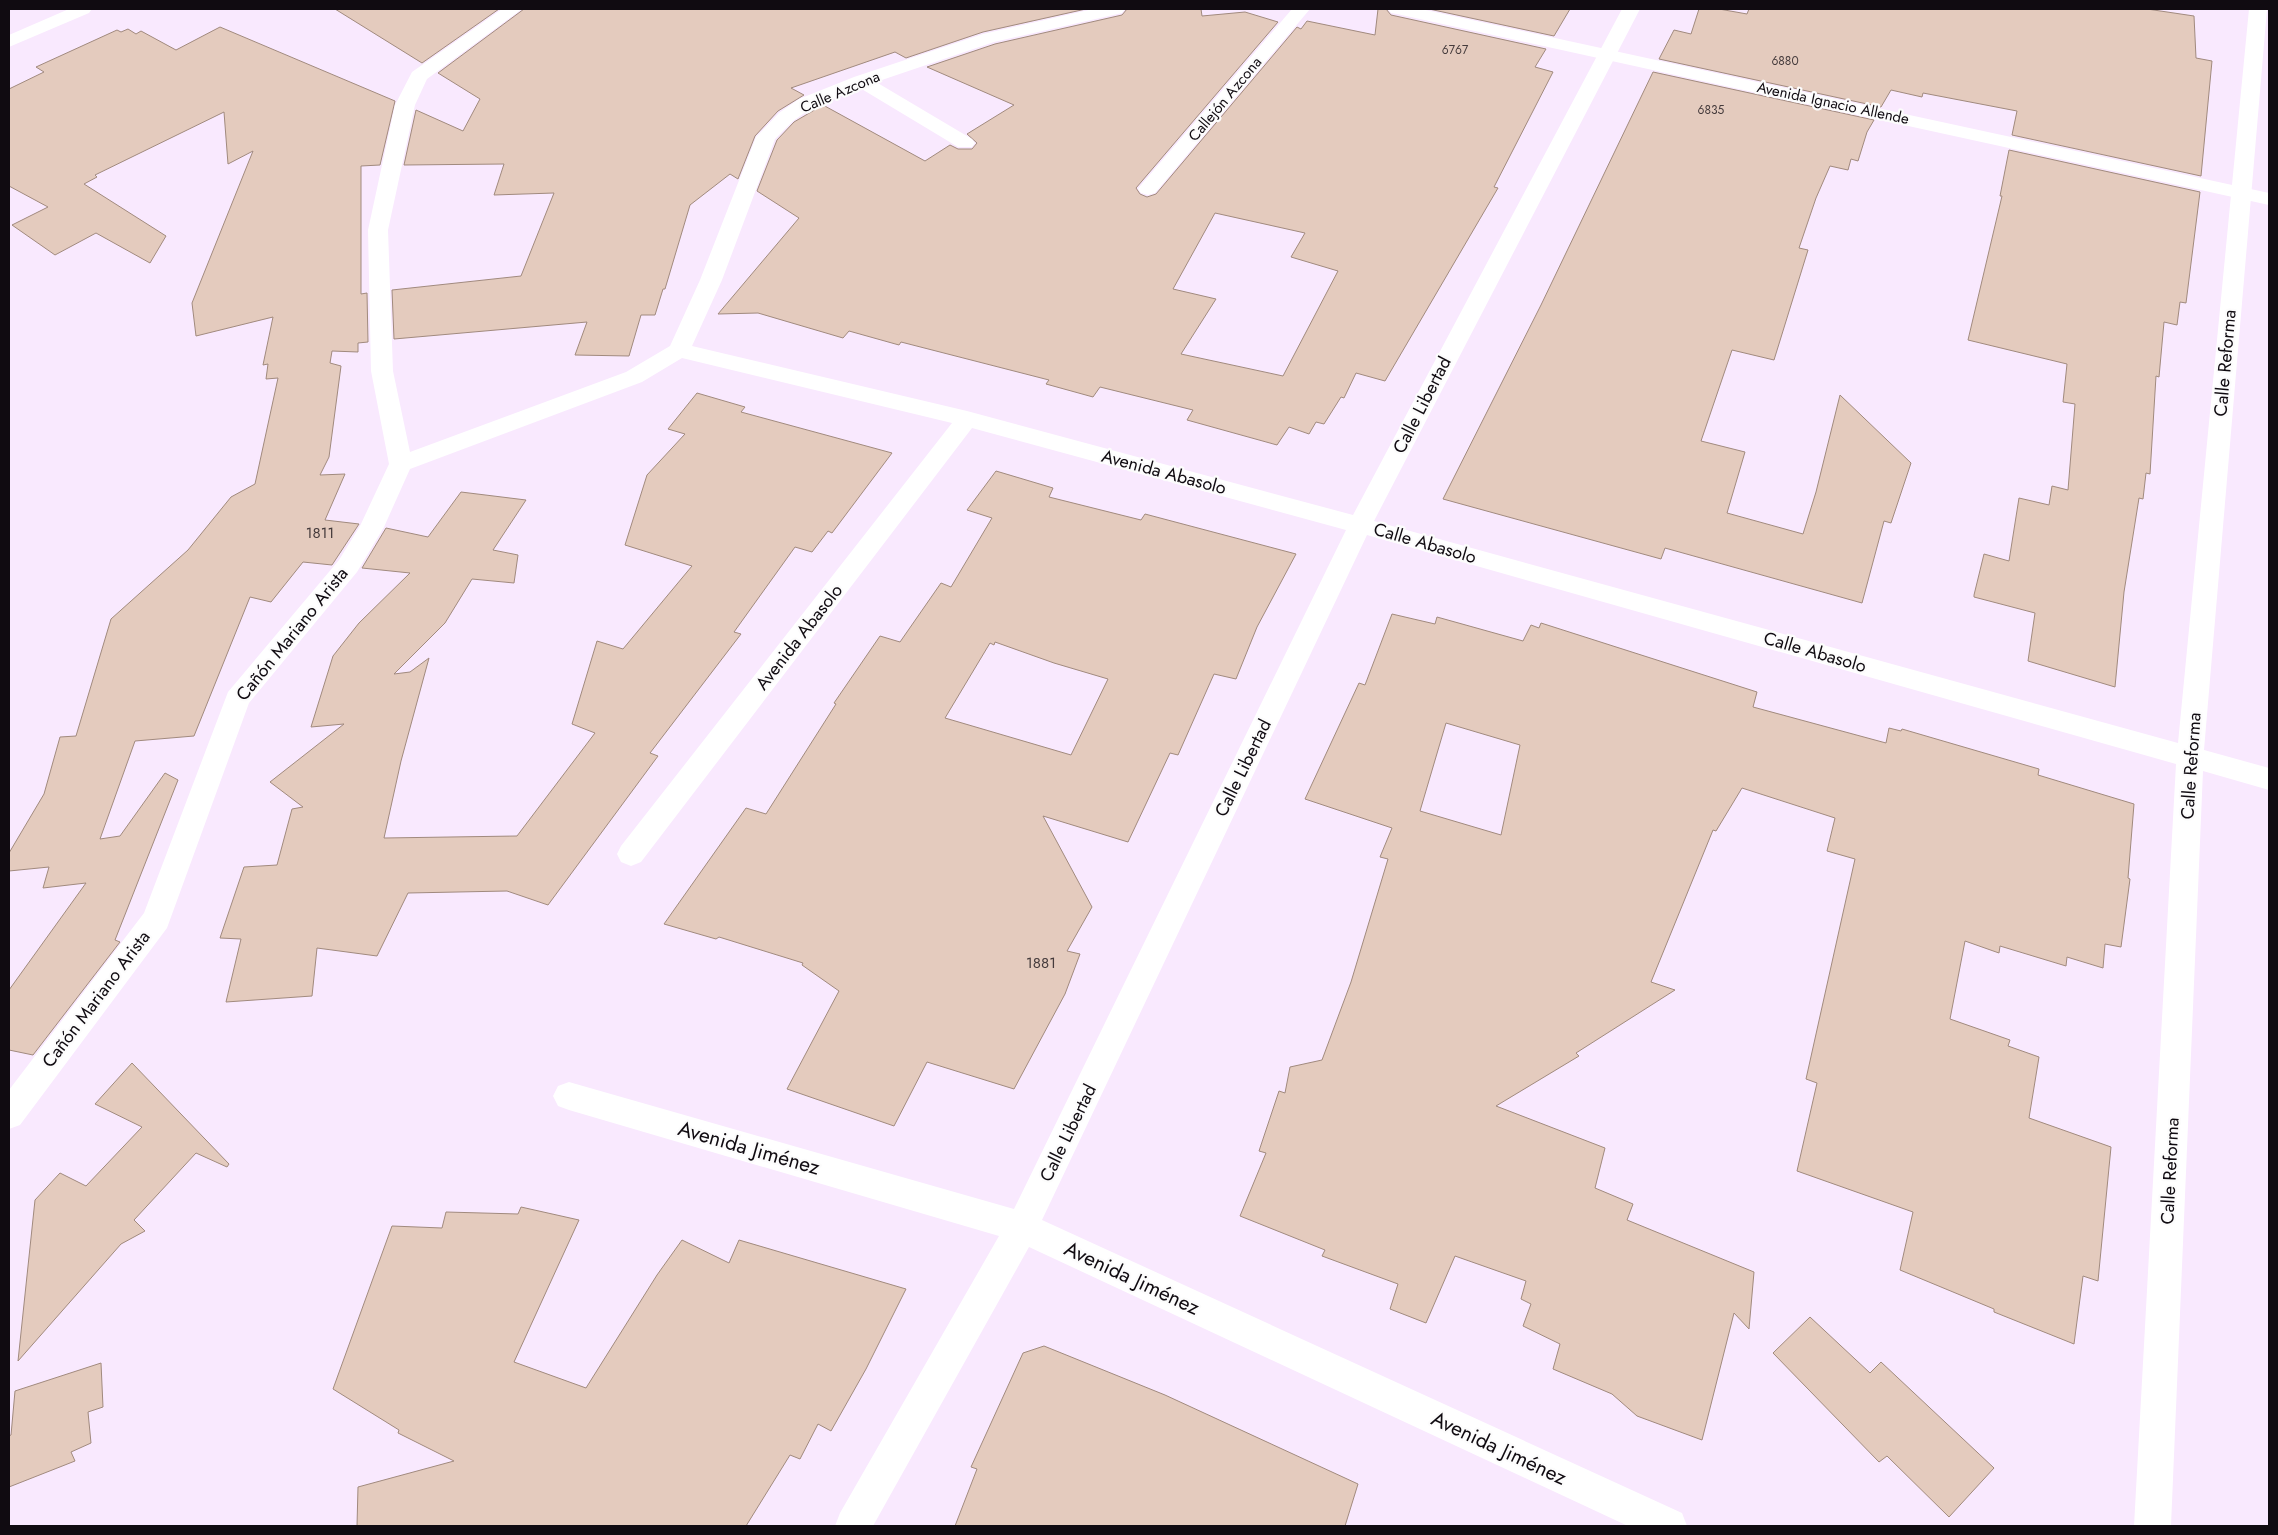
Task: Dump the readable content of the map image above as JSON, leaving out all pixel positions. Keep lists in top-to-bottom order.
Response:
{
  "streets": {
    "street": [
      "Calle Azcona",
      "Callejón Azcona",
      "Avenida Ignacio Allende",
      "Calle Reforma",
      "Calle Libertad",
      "Avenida Abasolo",
      "Calle Abasolo",
      "Cañón Mariano Arista",
      "Avenida Jiménez"
    ]
  },
  "crossings": [
    ["Calle Azcona", "Avenida Abasolo"],
    ["Avenida Ignacio Allende", "Calle Reforma"],
    ["Avenida Ignacio Allende", "Calle Libertad"],
    ["Calle Reforma", "Calle Abasolo"],
    ["Calle Libertad", "Avenida Abasolo"],
    ["Calle Libertad", "Calle Abasolo"],
    ["Calle Libertad", "Avenida Jiménez"],
    ["Avenida Abasolo", "Calle Abasolo"]
  ],
  "house_numbers": [
    "6767",
    "6880",
    "6835",
    "1811",
    "1881"
  ]
}
